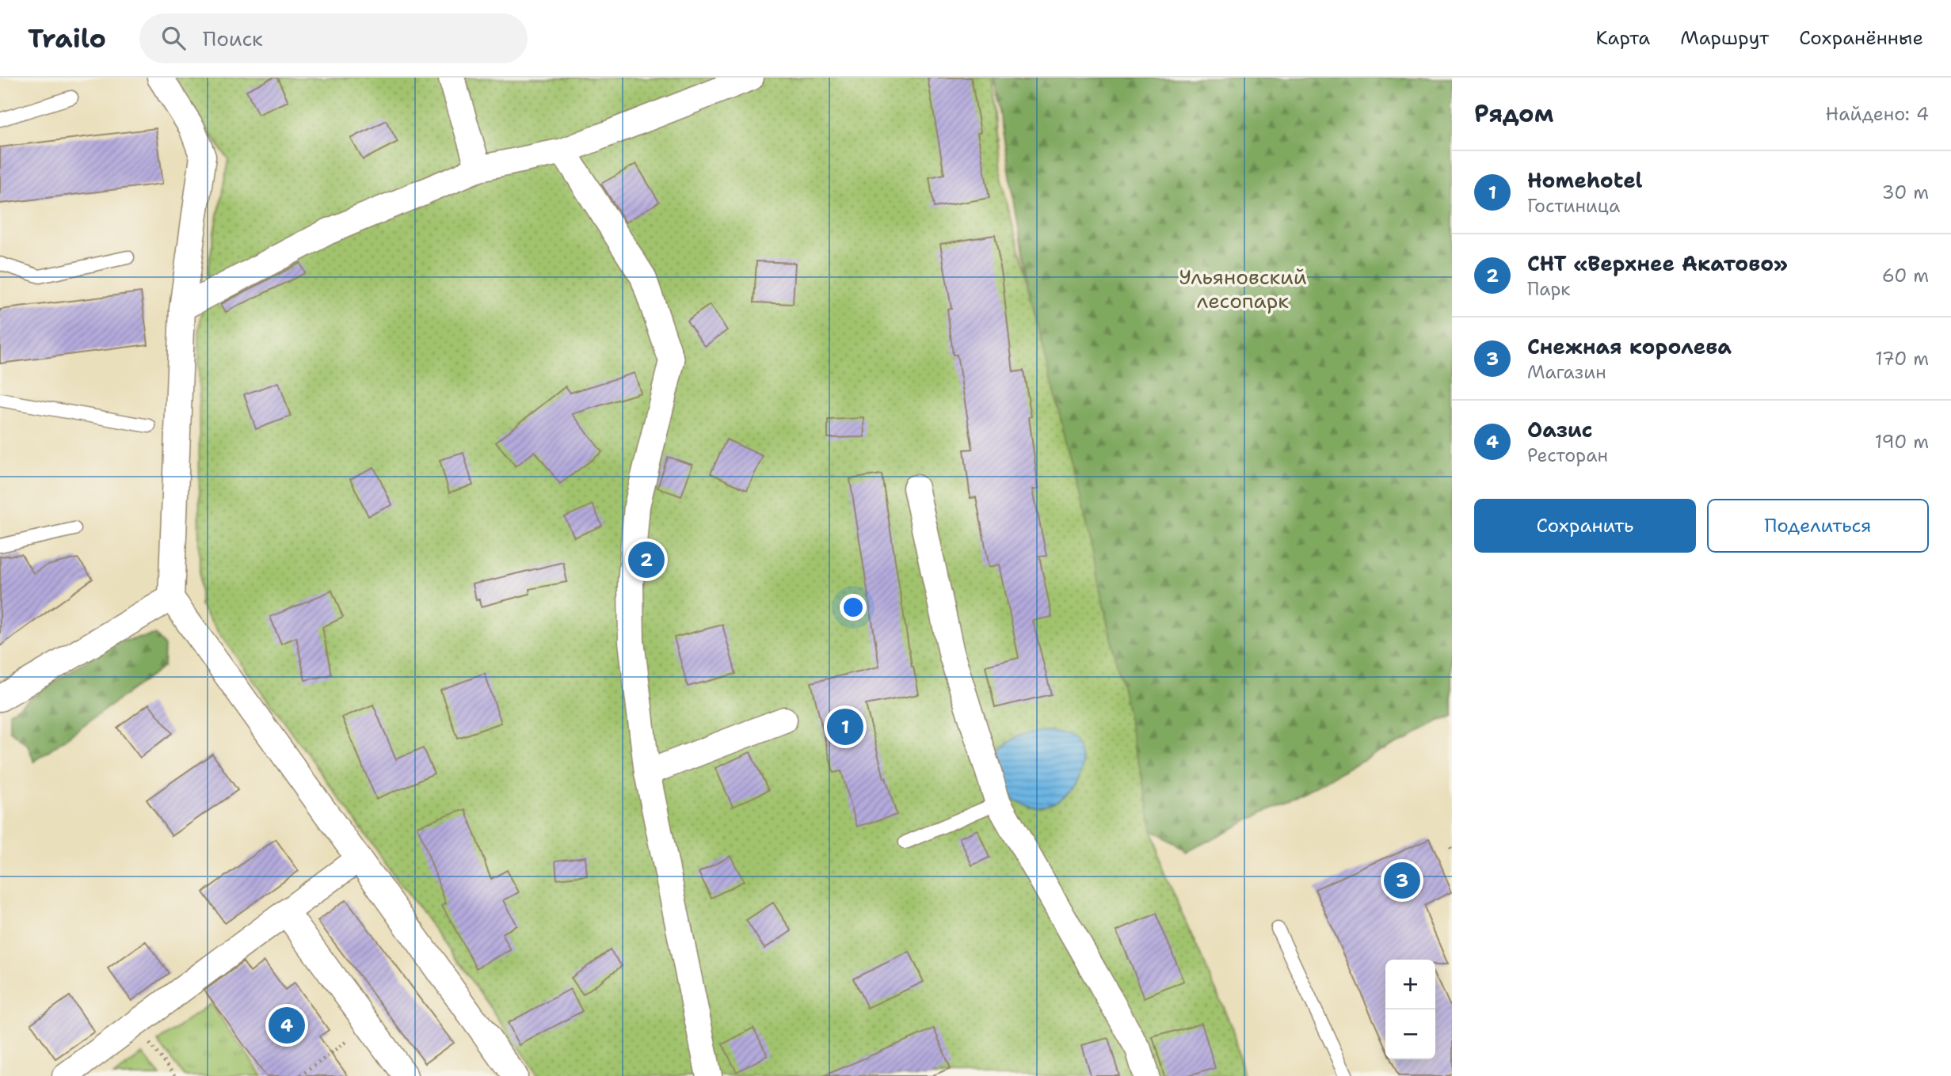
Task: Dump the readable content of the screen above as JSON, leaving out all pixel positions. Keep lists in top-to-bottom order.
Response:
{
  "parks": ["Ульяновский лесопарк"],
  "page": {
    "header": "Trailo",
    "search": "Поиск",
    "nav": ["Карта", "Маршрут", "Сохранённые"],
    "heading": ["Рядом", "Найдено: 4"],
    "list": [
      {
        "mark": "1",
        "name": "Homehotel",
        "note": "Гостиница",
        "value": "30 m"
      },
      {
        "mark": "2",
        "name": "СНТ «Верхнее Акатово»",
        "note": "Парк",
        "value": "60 m"
      },
      {
        "mark": "3",
        "name": "Снежная королева",
        "note": "Магазин",
        "value": "170 m"
      },
      {
        "mark": "4",
        "name": "Оазис",
        "note": "Ресторан",
        "value": "190 m"
      }
    ],
    "buttons": ["Сохранить", "Поделиться"],
    "pins": [
      "2",
      "1",
      "3",
      "4"
    ],
    "map_buttons": ["+", "−"]
  }
}
